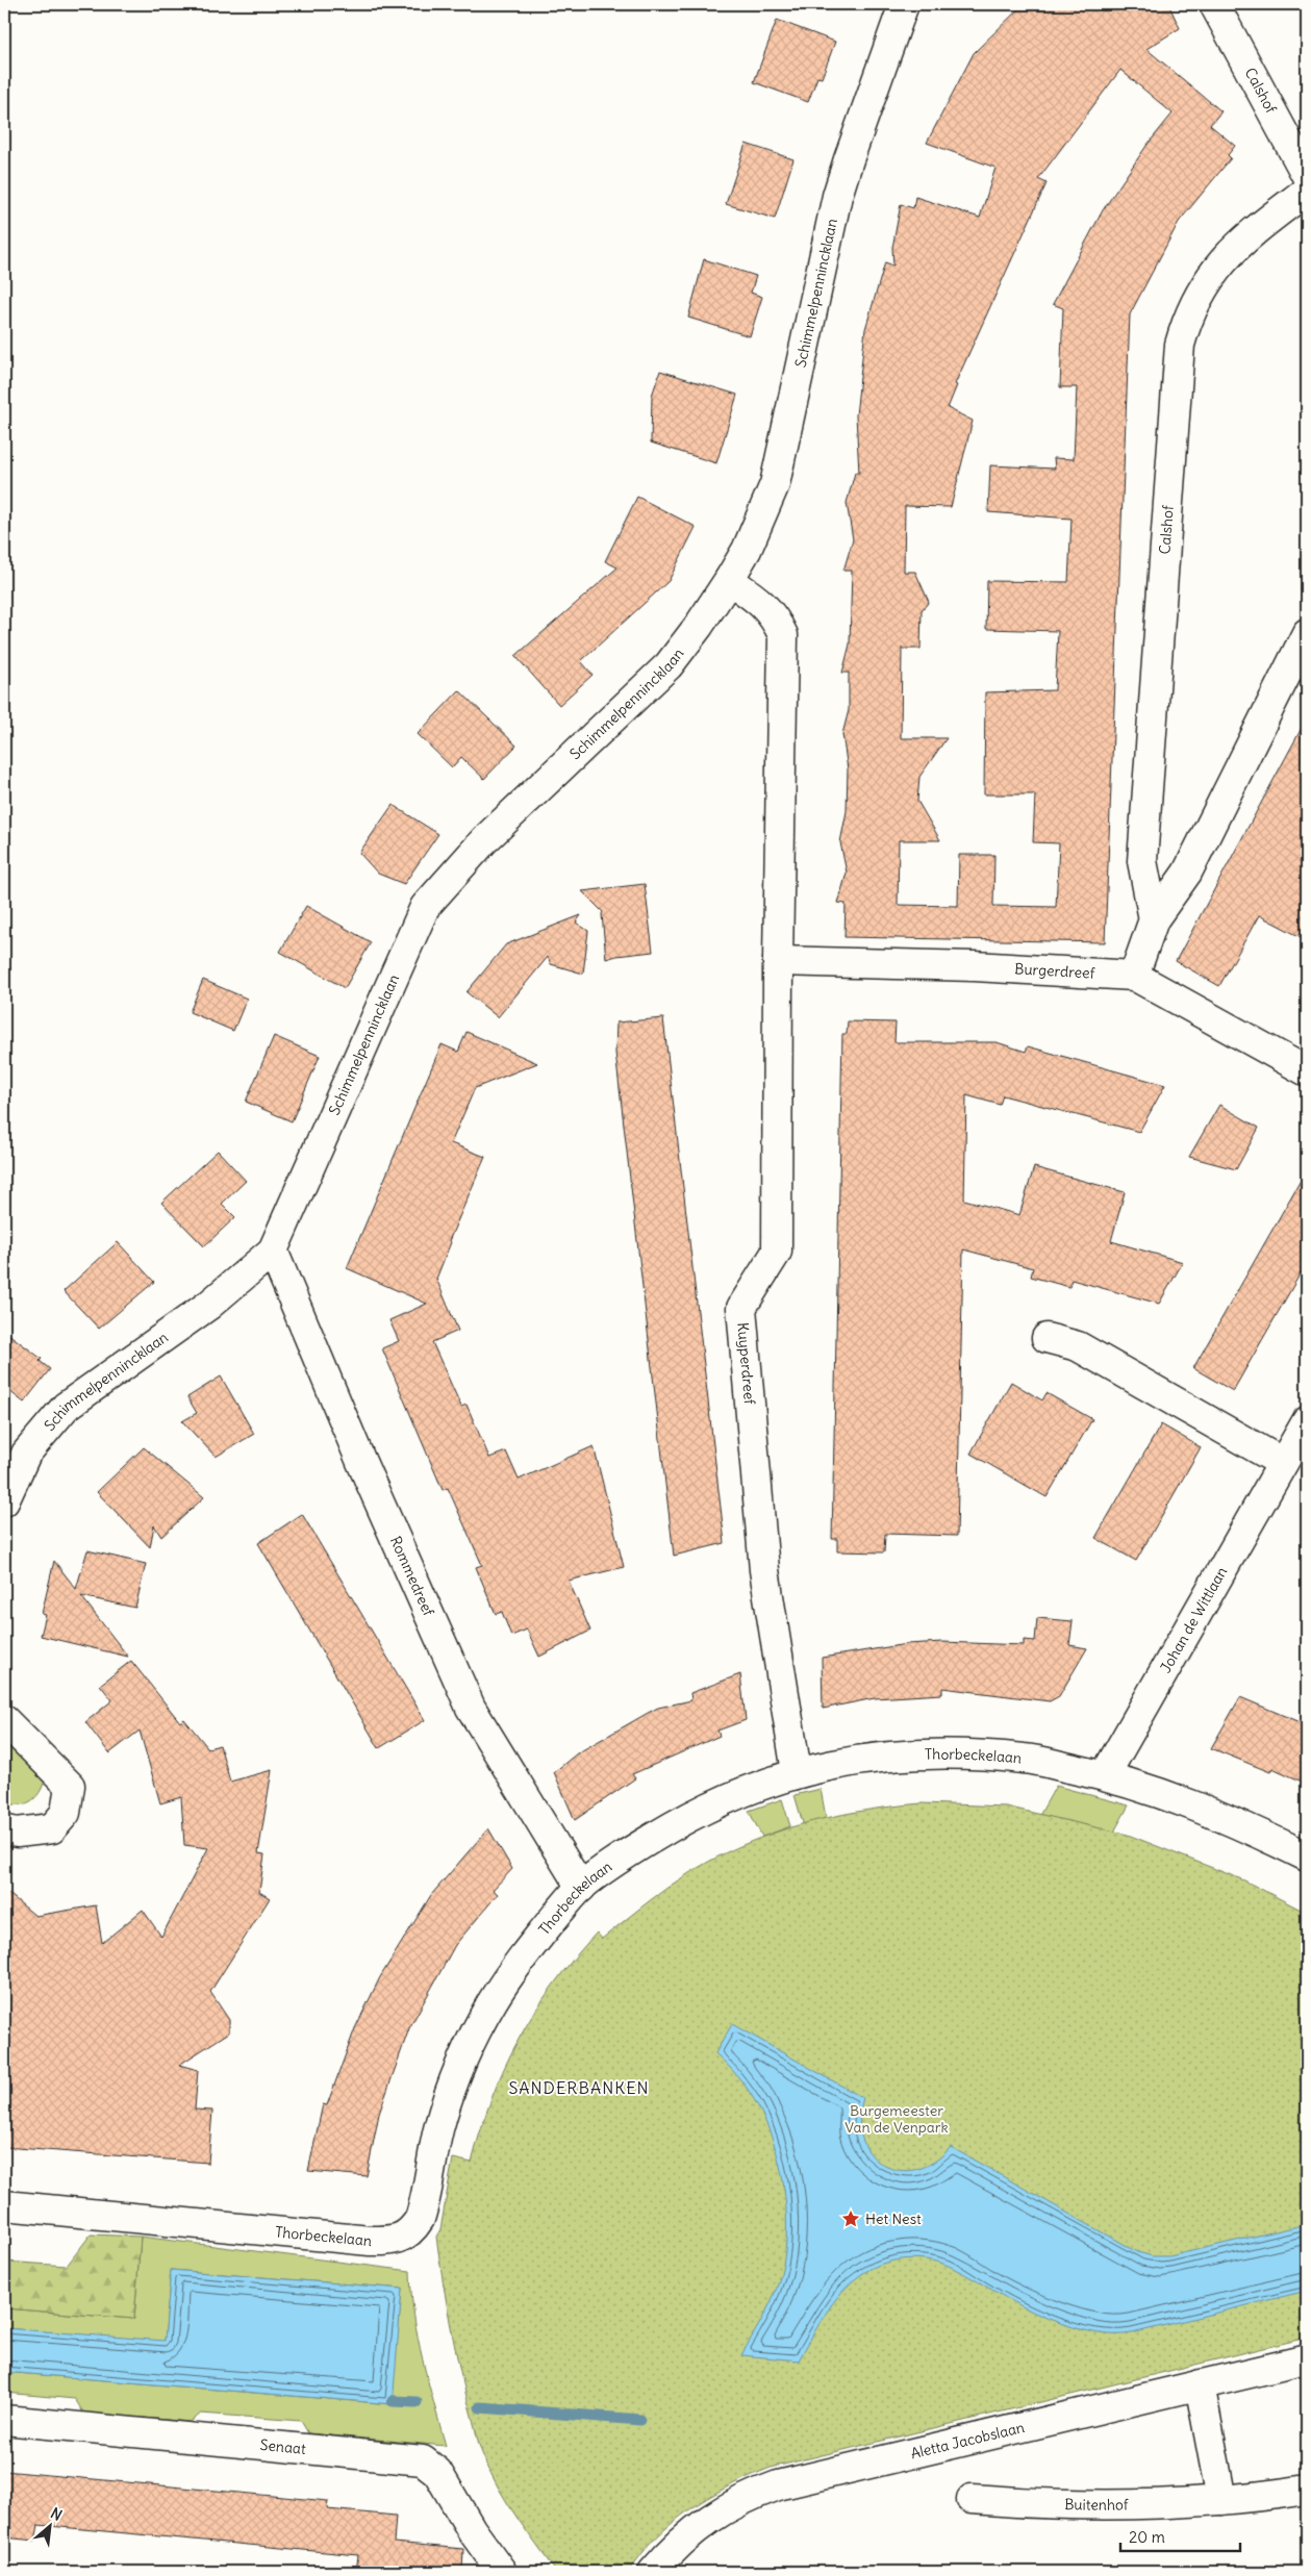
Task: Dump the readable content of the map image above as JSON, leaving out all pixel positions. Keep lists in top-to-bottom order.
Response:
{
  "streets": {
    "street": [
      "Calshof",
      "Schimmelpennincklaan",
      "Burgerdreef",
      "Kuyperdreef",
      "Rommedreef",
      "Johan de Wittlaan",
      "Thorbeckelaan",
      "Aletta Jacobslaan",
      "Senaat",
      "Buitenhof"
    ]
  },
  "crossings": [
    ["Schimmelpennincklaan", "Rommedreef"],
    ["Burgerdreef", "Kuyperdreef"],
    ["Kuyperdreef", "Thorbeckelaan"],
    ["Rommedreef", "Thorbeckelaan"],
    ["Johan de Wittlaan", "Thorbeckelaan"]
  ],
  "districts": ["SANDERBANKEN"],
  "parks": ["Burgemeester Van de Venpark"],
  "places": {
    "place": ["Het Nest"]
  },
  "scale_bar": "20 m",
  "north": "top right"
}
